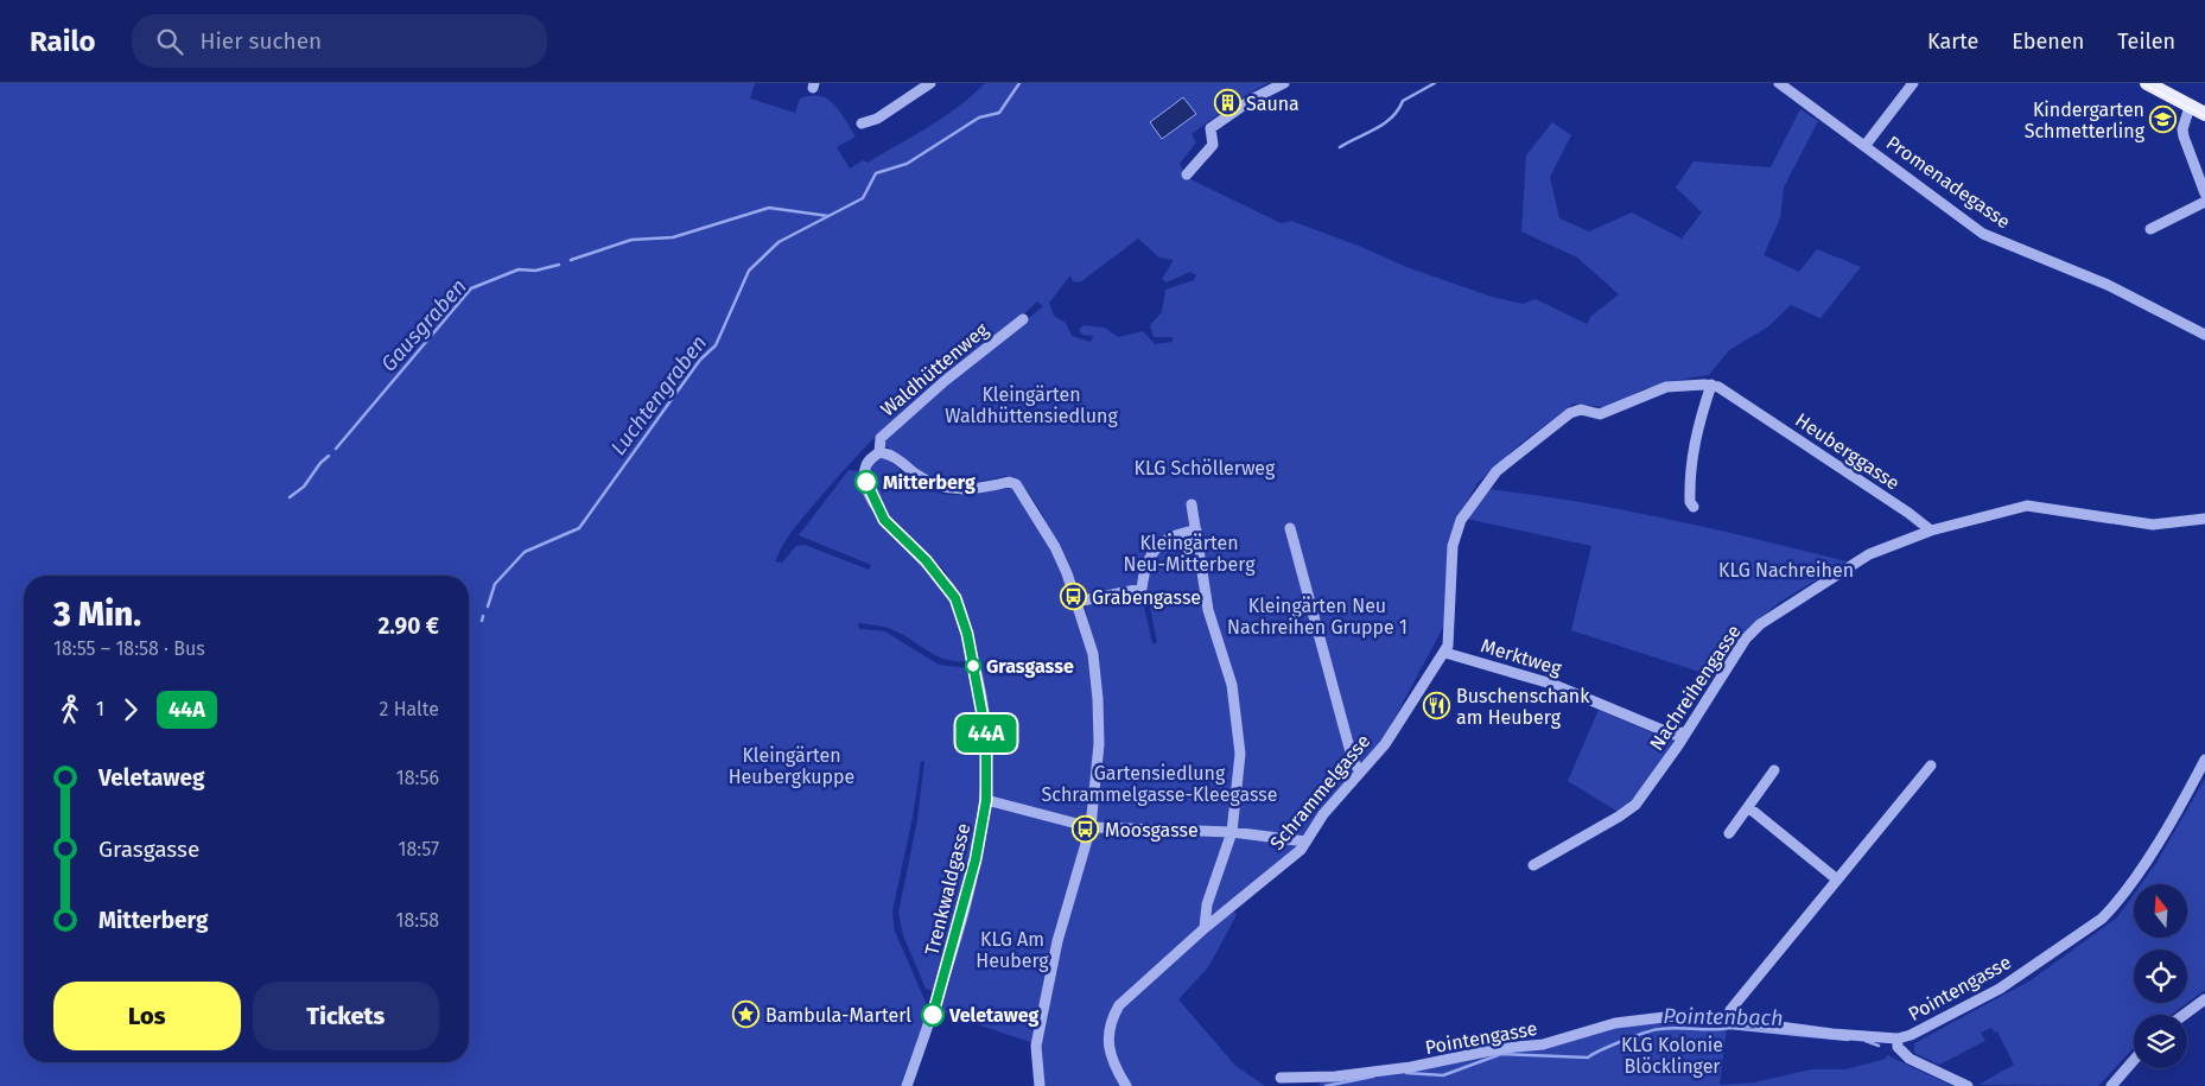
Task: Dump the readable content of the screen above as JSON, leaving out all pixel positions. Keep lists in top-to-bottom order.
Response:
{
  "streets": {
    "street": [
      "Promenadegasse",
      "Waldhüttenweg",
      "Heuberggasse",
      "Merktweg",
      "Nachreihengasse",
      "Schrammelgasse",
      "Trenkwaldgasse",
      "Pointengasse"
    ]
  },
  "crossings": [
    ["Waldhüttenweg", "Trenkwaldgasse"],
    ["Heuberggasse", "Nachreihengasse"],
    ["Heuberggasse", "Schrammelgasse"],
    ["Merktweg", "Nachreihengasse"],
    ["Merktweg", "Schrammelgasse"]
  ],
  "water": ["Gausgraben", "Luchtengraben", "Pointenbach"],
  "parks": [
    "Kleingärten Waldhüttensiedlung",
    "KLG Schöllerweg",
    "Kleingärten Neu-Mitterberg",
    "KLG Nachreihen",
    "Kleingärten Neu Nachreihen Gruppe 1",
    "Kleingärten Heubergkuppe",
    "Gartensiedlung Schrammelgasse-Kleegasse",
    "KLG Am Heuberg",
    "KLG Kolonie Blöcklinger"
  ],
  "places": {
    "building": ["Sauna"],
    "school or university": ["Kindergarten Schmetterling"],
    "other": ["Mitterberg", "Grasgasse", "Veletaweg"],
    "bus stop": ["Grabengasse", "Moosgasse"],
    "restaurant": ["Buschenschank am Heuberg"],
    "place": ["Bambula-Marterl"]
  },
  "lines": ["bus line 44A"],
  "north": "top",
  "page": {
    "header": "Railo",
    "search": "Hier suchen",
    "nav": ["Karte", "Ebenen", "Teilen"],
    "on_map": "44A",
    "heading": ["3 Min.", "18:55 – 18:58 · Bus", "2.90 €"],
    "legs": ["1", "44A", "2 Halte"],
    "list": [
      {
        "name": "Veletaweg",
        "value": "18:56"
      },
      {
        "name": "Grasgasse",
        "value": "18:57"
      },
      {
        "name": "Mitterberg",
        "value": "18:58"
      }
    ],
    "buttons": ["Los", "Tickets"]
  }
}
